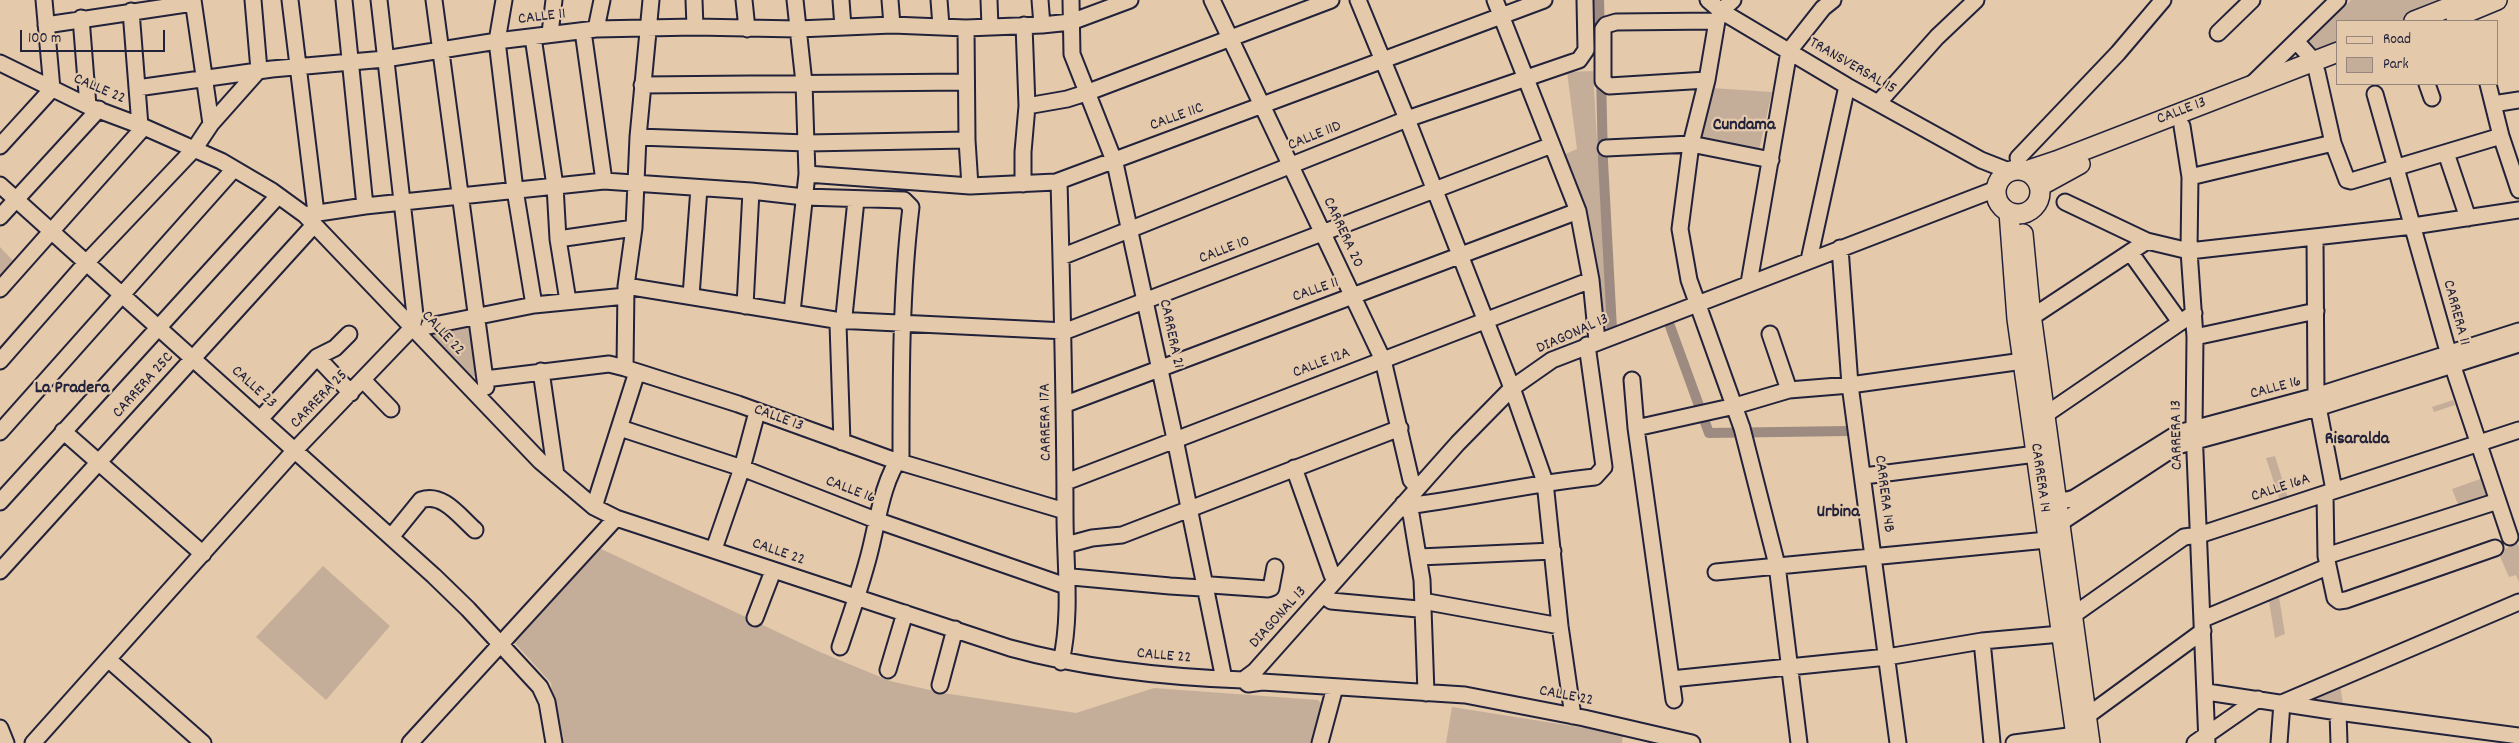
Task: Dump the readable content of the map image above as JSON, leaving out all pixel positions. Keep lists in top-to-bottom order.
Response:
{
  "streets": {
    "main road": ["CALLE 13", "CARRERA 14"],
    "street": [
      "CALLE 11",
      "TRANSVERSAL 15",
      "CALLE 22",
      "CALLE 11C",
      "CALLE 11D",
      "CARRERA 20",
      "CALLE 10",
      "CARRERA 11",
      "CARRERA 21",
      "DIAGONAL 13",
      "CALLE 12A",
      "CARRERA 25C",
      "CALLE 23",
      "CALLE 16",
      "CARRERA 25",
      "CARRERA 17A",
      "CARRERA 13",
      "CALLE 16A",
      "CARRERA 14B"
    ]
  },
  "crossings": [
    ["CALLE 11", "CARRERA 20"],
    ["CALLE 11", "CARRERA 21"],
    ["CALLE 11", "CARRERA 17A"],
    ["TRANSVERSAL 15", "CALLE 13"],
    ["TRANSVERSAL 15", "DIAGONAL 13"],
    ["TRANSVERSAL 15", "CARRERA 14"],
    ["CALLE 22", "CARRERA 21"],
    ["CALLE 22", "DIAGONAL 13"],
    ["CALLE 22", "CARRERA 25C"],
    ["CALLE 22", "CARRERA 25"],
    ["CALLE 22", "CARRERA 17A"],
    ["CALLE 13", "DIAGONAL 13"],
    ["CALLE 13", "CARRERA 17A"],
    ["CALLE 13", "CARRERA 13"],
    ["CALLE 13", "CARRERA 14"],
    ["CALLE 11C", "CARRERA 20"],
    ["CALLE 11C", "CARRERA 21"],
    ["CALLE 11C", "CARRERA 17A"],
    ["CALLE 11D", "CARRERA 20"],
    ["CALLE 11D", "CARRERA 21"],
    ["CALLE 11D", "CARRERA 17A"],
    ["CARRERA 20", "CALLE 10"],
    ["CARRERA 20", "DIAGONAL 13"],
    ["CARRERA 20", "CALLE 12A"],
    ["CALLE 10", "CARRERA 21"],
    ["CALLE 10", "CARRERA 17A"],
    ["CARRERA 11", "CALLE 16"],
    ["CARRERA 11", "CALLE 16A"],
    ["CARRERA 21", "CALLE 12A"],
    ["DIAGONAL 13", "CARRERA 14"],
    ["DIAGONAL 13", "CARRERA 14B"],
    ["CALLE 12A", "CARRERA 17A"],
    ["CARRERA 25C", "CALLE 23"],
    ["CALLE 23", "CARRERA 25"],
    ["CALLE 16", "CARRERA 17A"],
    ["CALLE 16", "CARRERA 13"],
    ["CALLE 16", "CARRERA 14"],
    ["CARRERA 13", "CALLE 16A"],
    ["CARRERA 14", "CALLE 16A"]
  ],
  "districts": [
    "Cundama",
    "La Pradera",
    "Risaralda",
    "Urbina"
  ],
  "legend": ["Road", "Park"],
  "scale_bar": "100 m"
}
